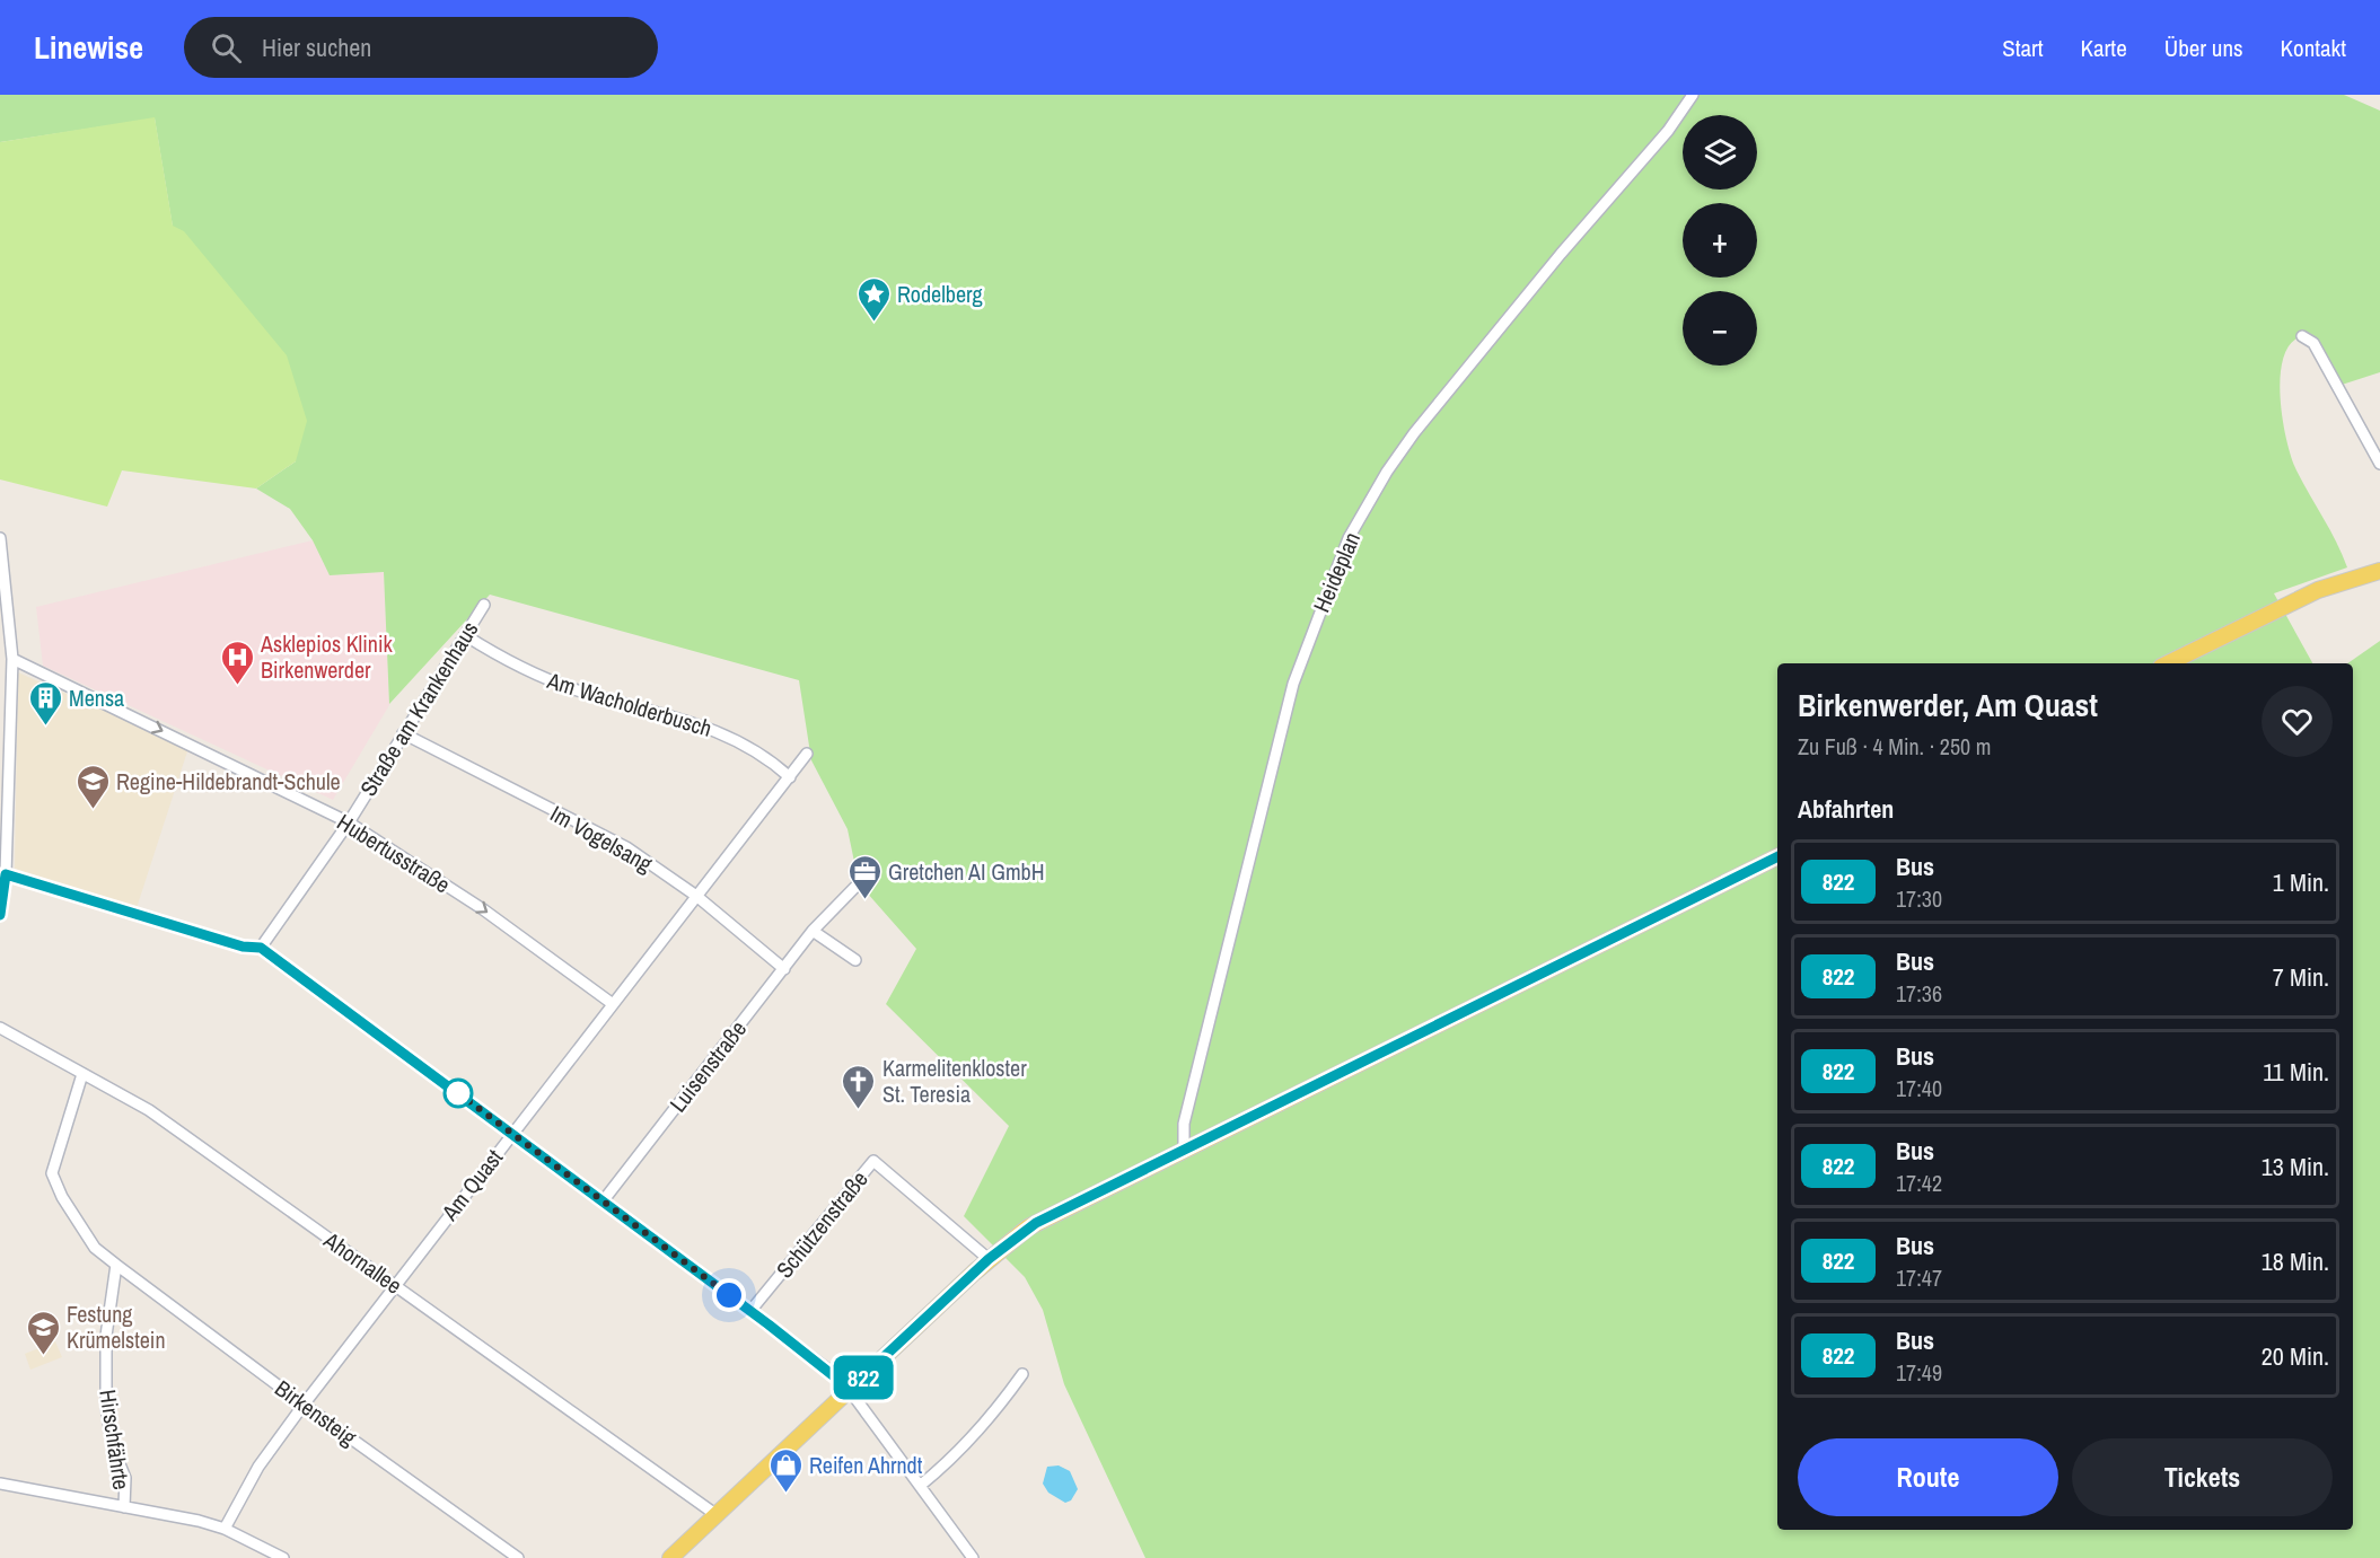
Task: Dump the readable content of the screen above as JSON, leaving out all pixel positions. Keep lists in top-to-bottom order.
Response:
{
  "streets": {
    "street": [
      "Heideplan",
      "Am Wacholderbusch",
      "Straße am Krankenhaus",
      "Im Vogelsang",
      "Hubertusstraße",
      "Luisenstraße",
      "Am Quast",
      "Schützenstraße",
      "Ahornallee",
      "Birkensteig",
      "Hirschfährte"
    ]
  },
  "crossings": [
    ["Am Wacholderbusch", "Straße am Krankenhaus"],
    ["Am Wacholderbusch", "Am Quast"],
    ["Straße am Krankenhaus", "Im Vogelsang"],
    ["Straße am Krankenhaus", "Hubertusstraße"],
    ["Im Vogelsang", "Luisenstraße"],
    ["Im Vogelsang", "Am Quast"],
    ["Hubertusstraße", "Am Quast"],
    ["Am Quast", "Ahornallee"],
    ["Am Quast", "Birkensteig"],
    ["Birkensteig", "Hirschfährte"]
  ],
  "one_way": ["Hubertusstraße"],
  "places": {
    "place": ["Rodelberg"],
    "hospital": ["Asklepios Klinik Birkenwerder"],
    "building": ["Mensa"],
    "school or university": ["Regine-Hildebrandt-Schule", "Festung Krümelstein"],
    "office": ["Gretchen AI GmbH"],
    "church": ["Karmelitenkloster St. Teresia"],
    "shop": ["Reifen Ahrndt"]
  },
  "lines": ["bus line 822"],
  "page": {
    "header": "Linewise",
    "search": "Hier suchen",
    "nav": [
      "Start",
      "Karte",
      "Über uns",
      "Kontakt"
    ],
    "on_map": "822",
    "map_buttons": ["+", "−"],
    "heading": [
      ["Birkenwerder, Am Quast", "Zu Fuß · 4 Min. · 250 m"],
      "Abfahrten"
    ],
    "list": [
      {
        "mark": "822",
        "name": "Bus",
        "note": "17:30",
        "value": "1 Min."
      },
      {
        "mark": "822",
        "name": "Bus",
        "note": "17:36",
        "value": "7 Min."
      },
      {
        "mark": "822",
        "name": "Bus",
        "note": "17:40",
        "value": "11 Min."
      },
      {
        "mark": "822",
        "name": "Bus",
        "note": "17:42",
        "value": "13 Min."
      },
      {
        "mark": "822",
        "name": "Bus",
        "note": "17:47",
        "value": "18 Min."
      },
      {
        "mark": "822",
        "name": "Bus",
        "note": "17:49",
        "value": "20 Min."
      }
    ],
    "buttons": ["Route", "Tickets"]
  }
}
